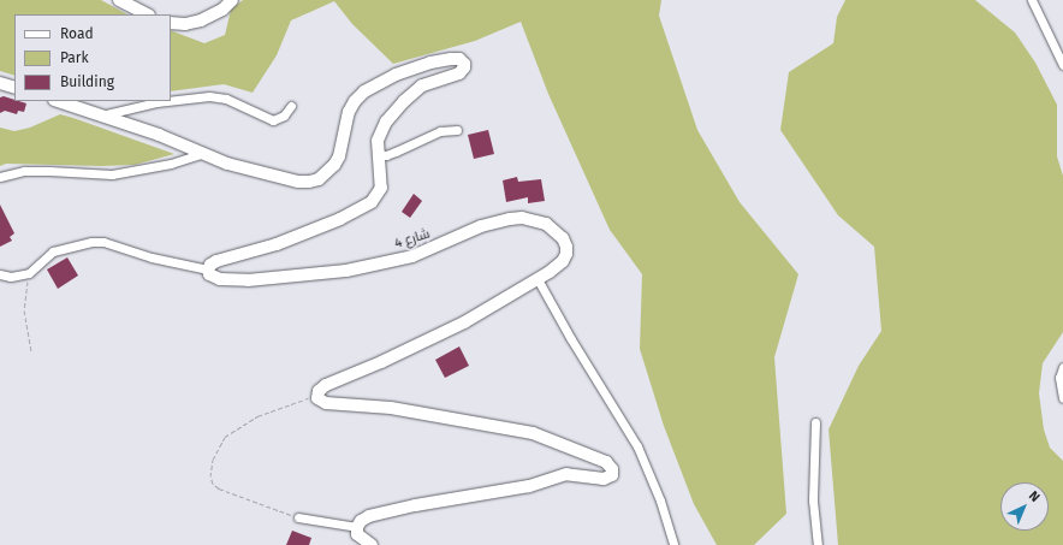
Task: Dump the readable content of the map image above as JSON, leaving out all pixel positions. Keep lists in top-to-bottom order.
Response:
{
  "streets": {
    "street": ["شارع 4"]
  },
  "legend": ["Road", "Park", "Building"],
  "north": "top right"
}
